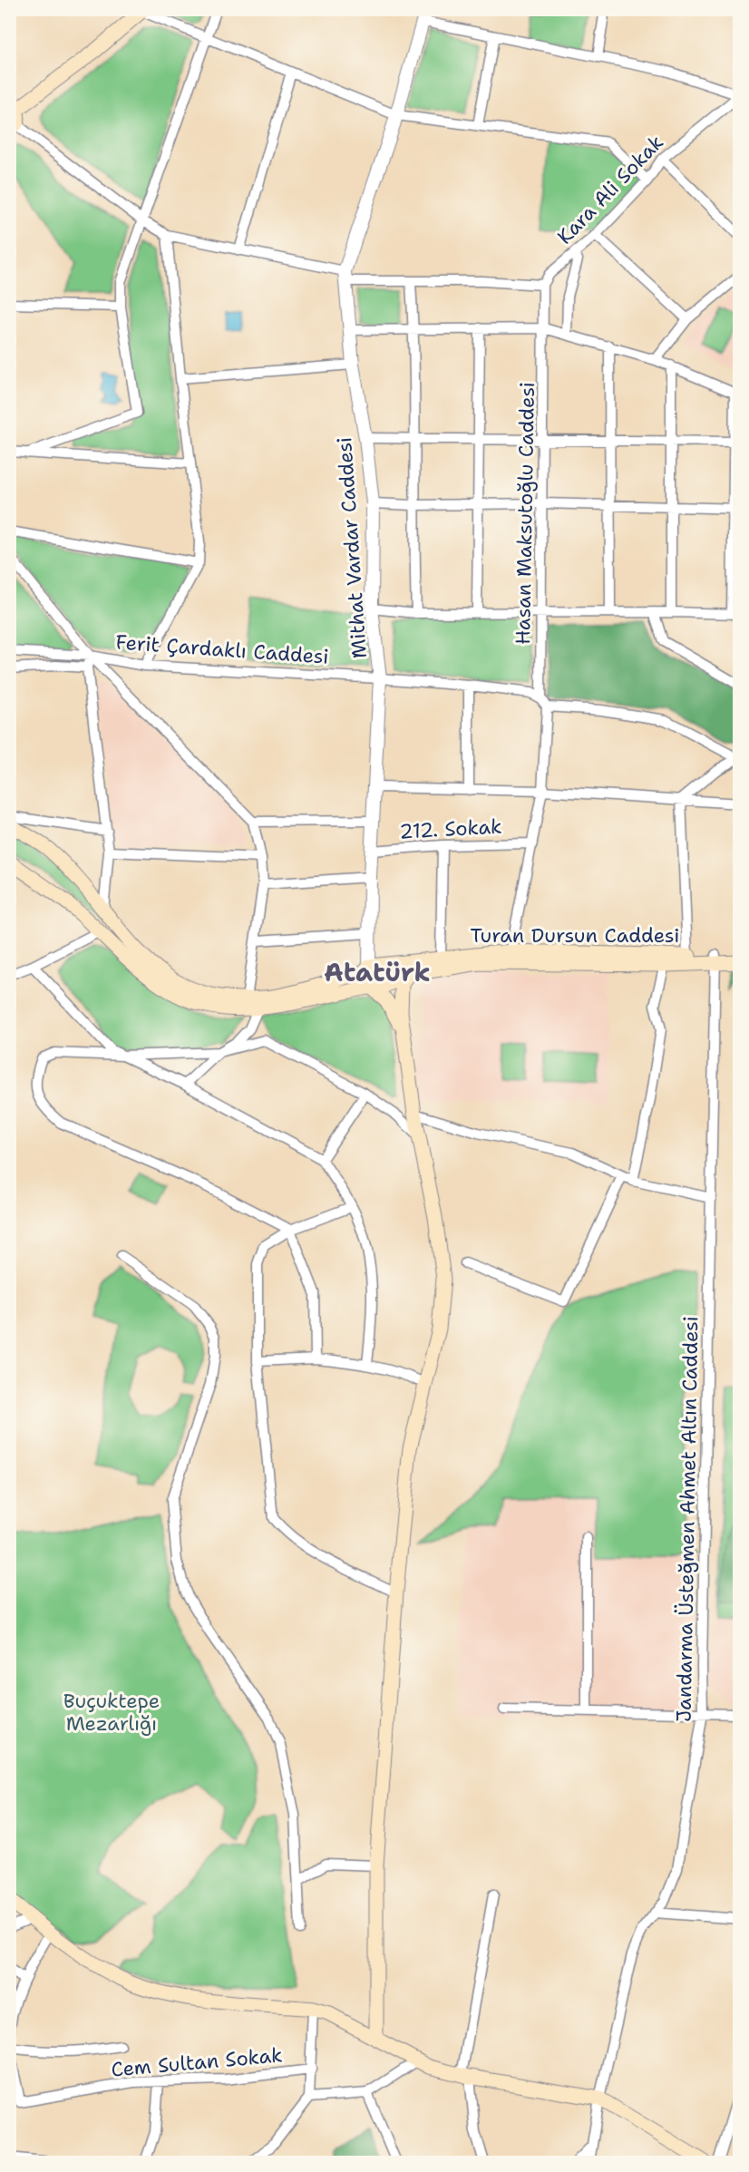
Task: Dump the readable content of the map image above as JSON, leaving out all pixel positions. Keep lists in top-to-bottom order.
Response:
{
  "streets": {
    "main road": ["Turan Dursun Caddesi"],
    "street": [
      "Kara Ali Sokak",
      "Hasan Maksutoğlu Caddesi",
      "Mithat Vardar Caddesi",
      "Ferit Çardaklı Caddesi",
      "212. Sokak",
      "Jandarma Üsteğmen Ahmet Altın Caddesi",
      "Cem Sultan Sokak"
    ]
  },
  "crossings": [
    ["Hasan Maksutoğlu Caddesi", "Ferit Çardaklı Caddesi"],
    ["Hasan Maksutoğlu Caddesi", "212. Sokak"],
    ["Hasan Maksutoğlu Caddesi", "Turan Dursun Caddesi"],
    ["Mithat Vardar Caddesi", "Ferit Çardaklı Caddesi"],
    ["Mithat Vardar Caddesi", "212. Sokak"],
    ["Mithat Vardar Caddesi", "Turan Dursun Caddesi"],
    ["Turan Dursun Caddesi", "Jandarma Üsteğmen Ahmet Altın Caddesi"]
  ],
  "districts": ["Atatürk"],
  "parks": ["Buçuktepe Mezarlığı"]
}
